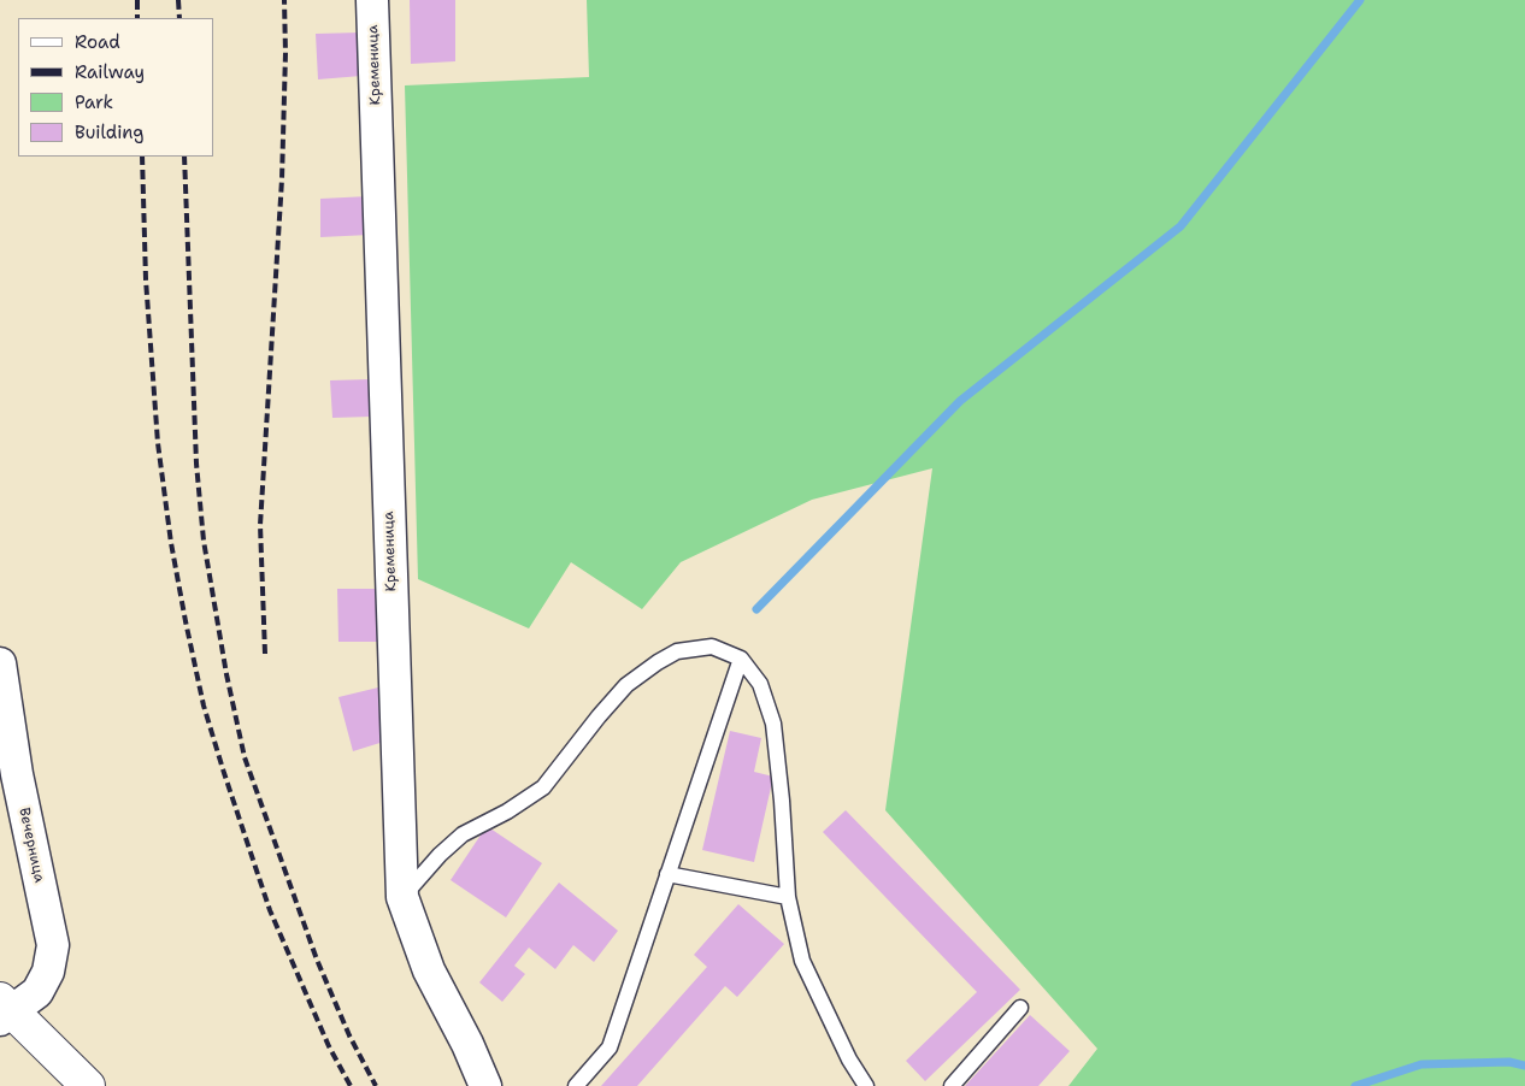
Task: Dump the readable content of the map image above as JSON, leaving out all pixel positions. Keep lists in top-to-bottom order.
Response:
{
  "streets": {
    "street": ["Кременица", "Вечерница"]
  },
  "legend": [
    "Road",
    "Railway",
    "Park",
    "Building"
  ]
}
